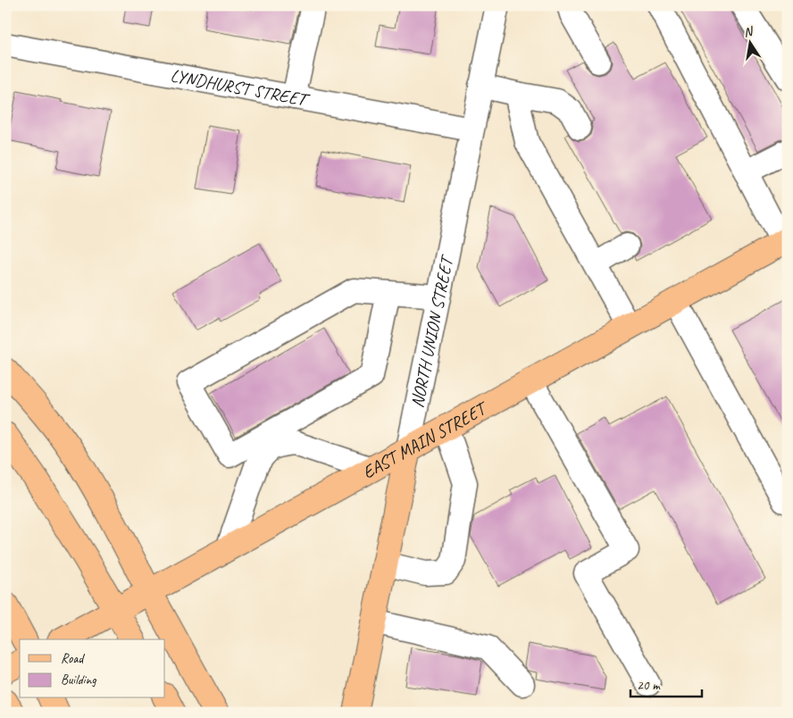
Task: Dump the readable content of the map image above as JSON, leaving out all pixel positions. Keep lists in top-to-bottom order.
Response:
{
  "streets": {
    "main road": ["NORTH UNION STREET", "EAST MAIN STREET"],
    "street": ["LYNDHURST STREET"]
  },
  "crossings": [
    ["LYNDHURST STREET", "NORTH UNION STREET"],
    ["NORTH UNION STREET", "EAST MAIN STREET"]
  ],
  "legend": ["Road", "Building"],
  "scale_bar": "20 m",
  "north": "top"
}
